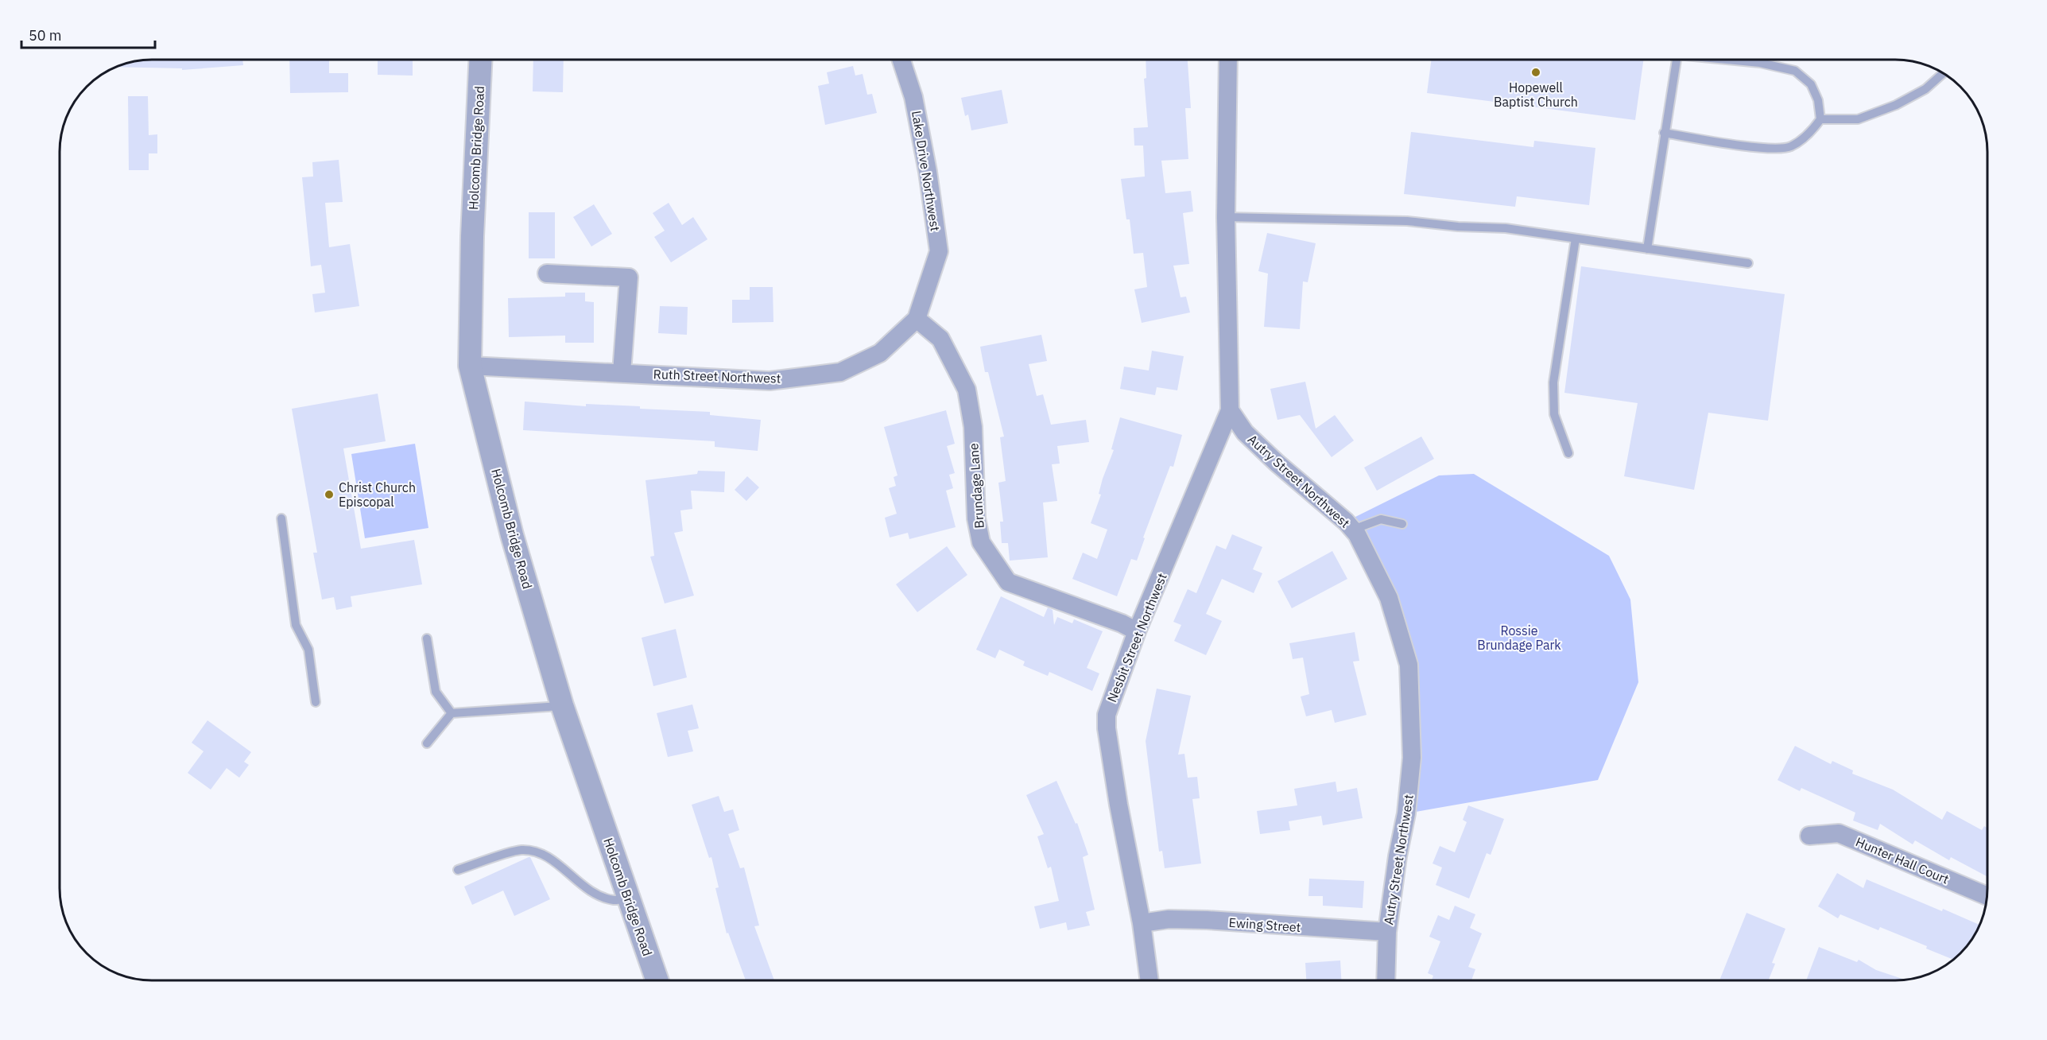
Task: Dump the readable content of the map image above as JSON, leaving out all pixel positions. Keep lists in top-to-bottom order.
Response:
{
  "streets": {
    "street": [
      "Holcomb Bridge Road",
      "Lake Drive Northwest",
      "Ruth Street Northwest",
      "Autry Street Northwest",
      "Brundage Lane",
      "Nesbit Street Northwest",
      "Hunter Hall Court",
      "Ewing Street"
    ]
  },
  "crossings": [
    ["Holcomb Bridge Road", "Ruth Street Northwest"],
    ["Lake Drive Northwest", "Ruth Street Northwest"],
    ["Ruth Street Northwest", "Brundage Lane"],
    ["Autry Street Northwest", "Nesbit Street Northwest"],
    ["Autry Street Northwest", "Ewing Street"],
    ["Brundage Lane", "Nesbit Street Northwest"],
    ["Nesbit Street Northwest", "Ewing Street"]
  ],
  "parks": ["Rossie Brundage Park"],
  "places": ["Hopewell Baptist Church", "Christ Church Episcopal"],
  "scale_bar": "50 m"
}
